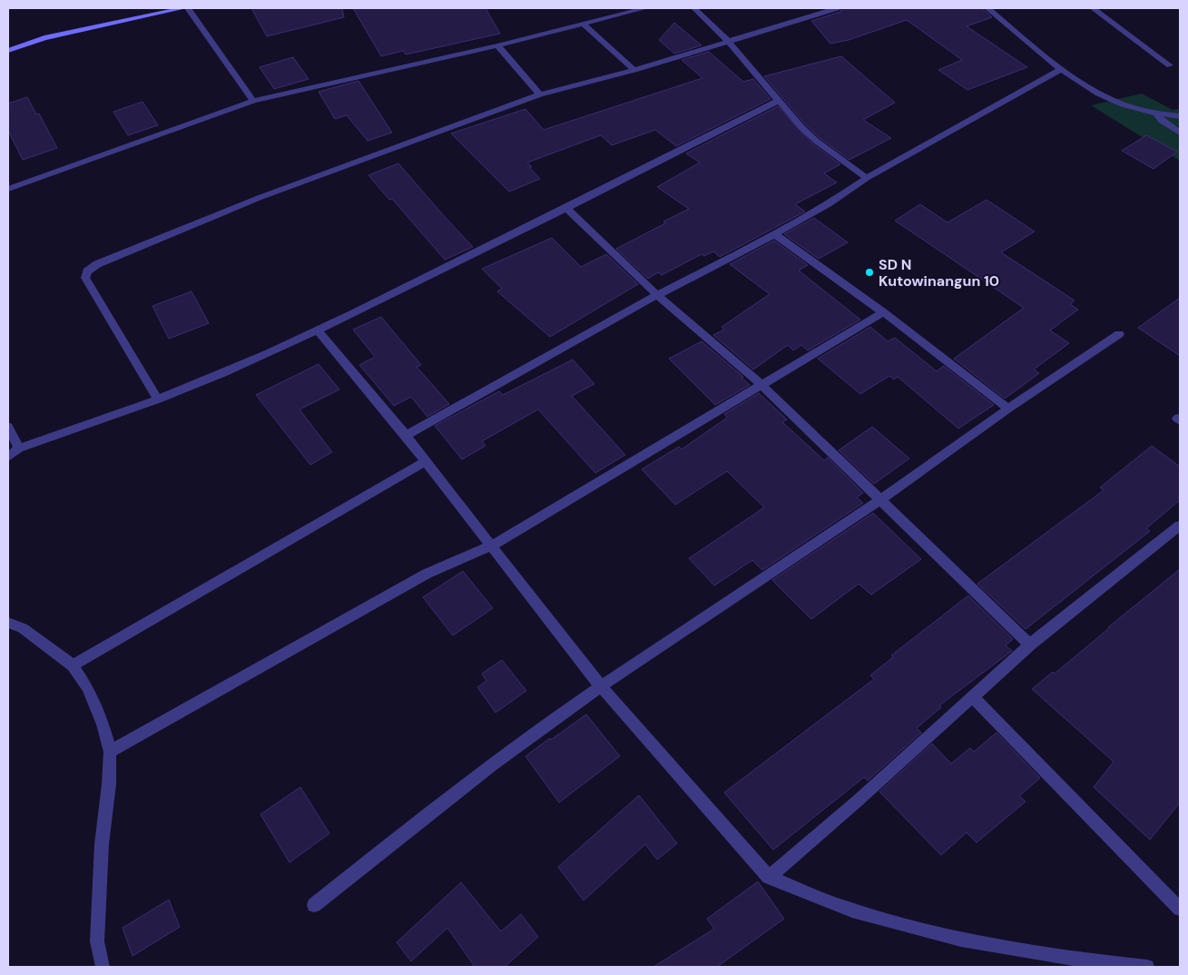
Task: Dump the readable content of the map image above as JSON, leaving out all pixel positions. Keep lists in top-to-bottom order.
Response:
{
  "places": ["SD N Kutowinangun 10"]
}
